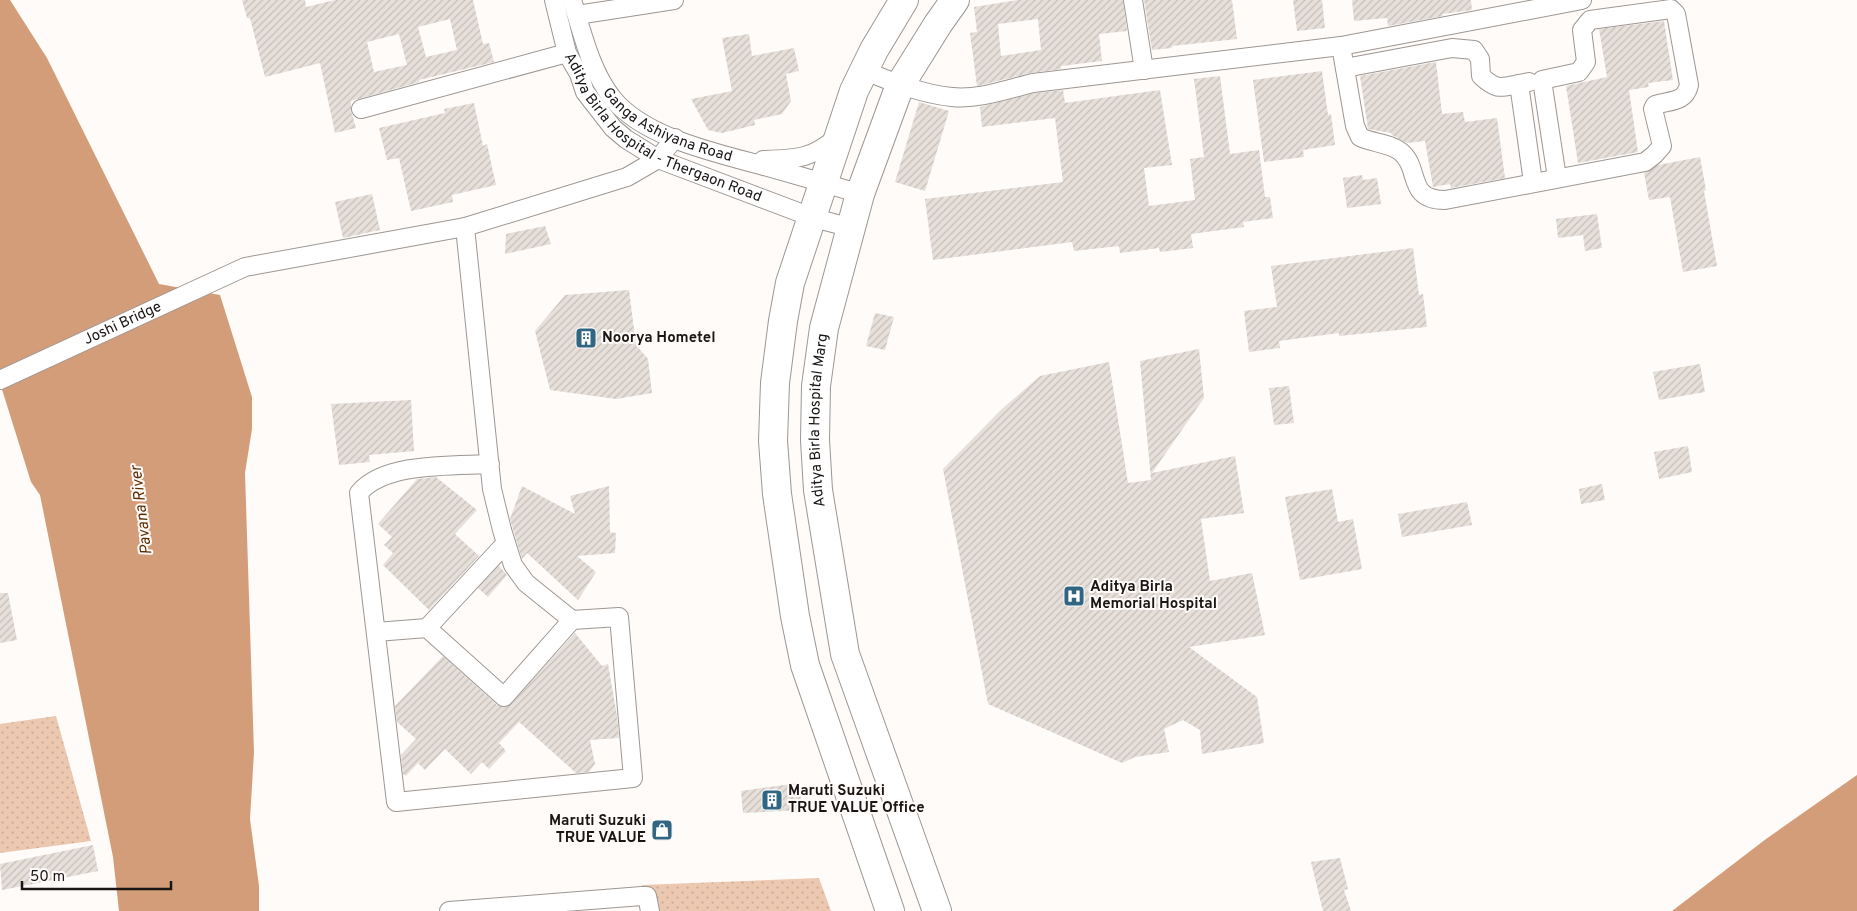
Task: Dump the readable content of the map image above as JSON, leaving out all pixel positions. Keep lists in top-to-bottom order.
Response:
{
  "streets": {
    "main road": ["Aditya Birla Hospital Marg"],
    "street": ["Ganga Ashiyana Road", "Aditya Birla Hospital - Thergaon Road", "Joshi Bridge"]
  },
  "crossings": [
    ["Ganga Ashiyana Road", "Aditya Birla Hospital Marg"],
    ["Aditya Birla Hospital - Thergaon Road", "Joshi Bridge"],
    ["Aditya Birla Hospital - Thergaon Road", "Aditya Birla Hospital Marg"]
  ],
  "water": ["Pavana River"],
  "places": {
    "building": ["Noorya Hometel", "Maruti Suzuki TRUE VALUE Office"],
    "hospital": ["Aditya Birla Memorial Hospital"],
    "shop": ["Maruti Suzuki TRUE VALUE"]
  },
  "scale_bar": "50 m"
}
